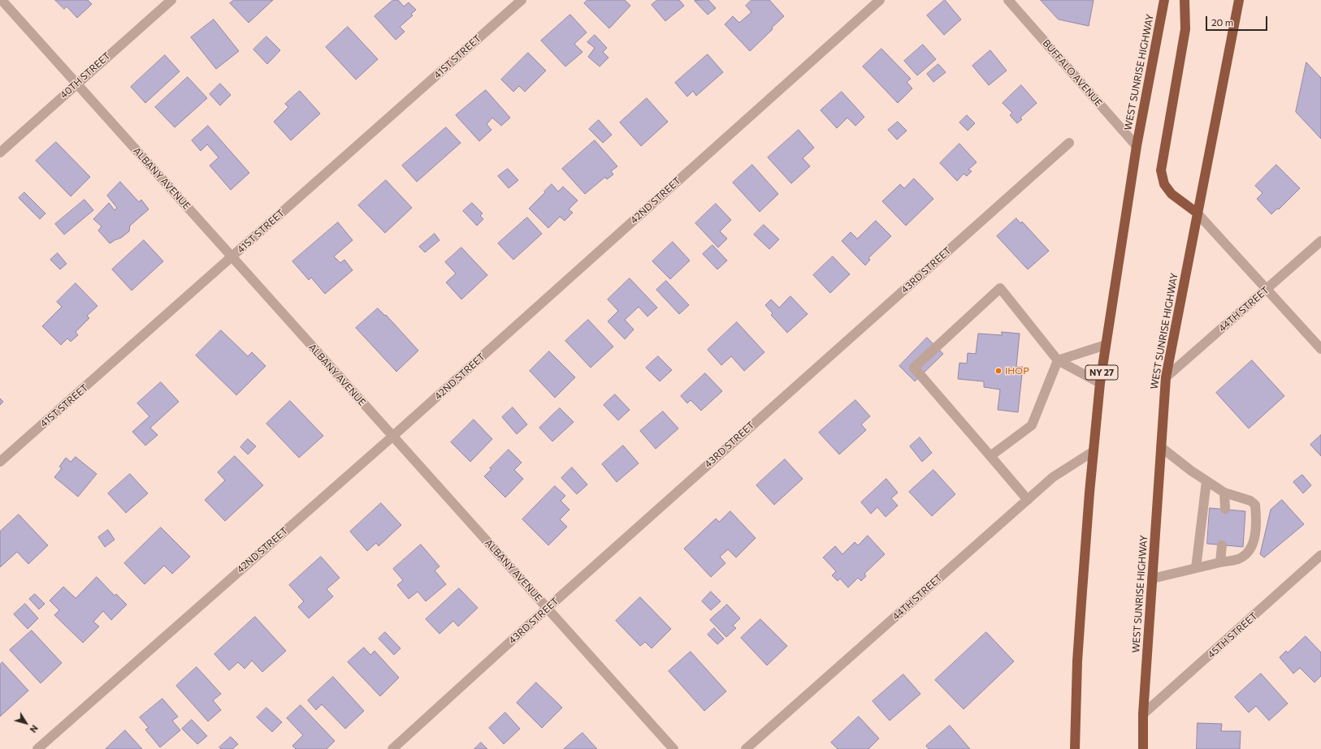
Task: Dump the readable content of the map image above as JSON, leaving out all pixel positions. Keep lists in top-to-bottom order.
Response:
{
  "streets": {
    "highway": ["WEST SUNRISE HIGHWAY", "NY 27"],
    "street": [
      "41ST STREET",
      "BUFFALO AVENUE",
      "40TH STREET",
      "ALBANY AVENUE",
      "42ND STREET",
      "43RD STREET",
      "44TH STREET",
      "45TH STREET"
    ]
  },
  "crossings": [
    ["41ST STREET", "ALBANY AVENUE"],
    ["WEST SUNRISE HIGHWAY", "BUFFALO AVENUE"],
    ["WEST SUNRISE HIGHWAY", "44TH STREET"],
    ["WEST SUNRISE HIGHWAY", "45TH STREET"],
    ["40TH STREET", "ALBANY AVENUE"],
    ["ALBANY AVENUE", "42ND STREET"],
    ["ALBANY AVENUE", "43RD STREET"]
  ],
  "places": ["IHOP"],
  "scale_bar": "20 m",
  "north": "bottom right"
}
